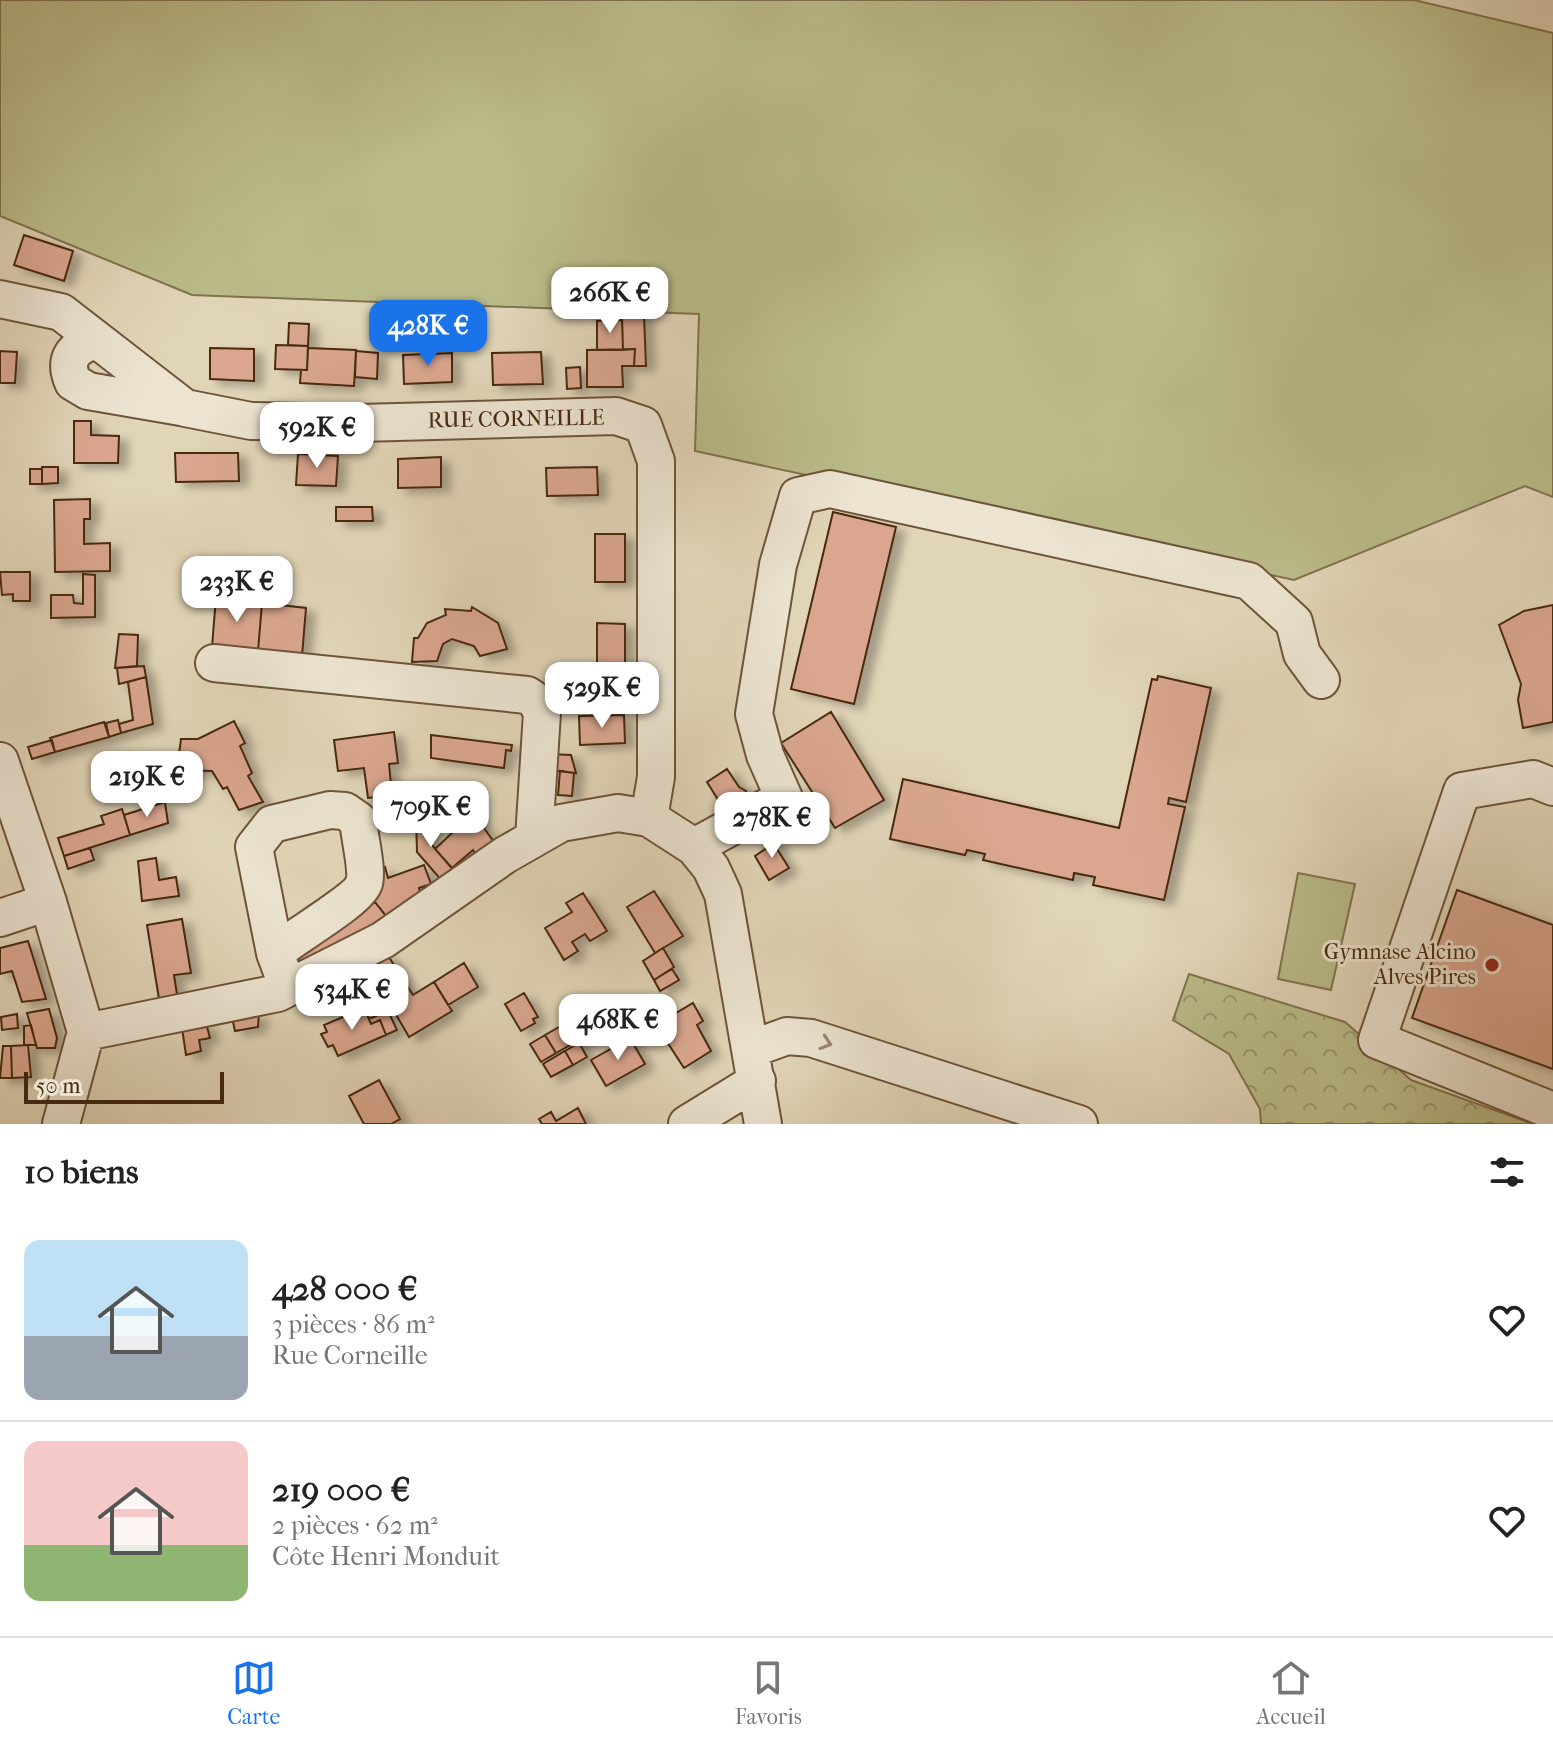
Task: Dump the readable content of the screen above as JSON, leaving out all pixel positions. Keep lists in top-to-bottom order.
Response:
{
  "streets": {
    "street": ["RUE CORNEILLE"]
  },
  "places": ["Gymnase Alcino Alves Pires"],
  "scale_bar": "50 m",
  "page": {
    "price": [
      "266K €",
      "428K €",
      "592K €",
      "233K €",
      "529K €",
      "219K €",
      "709K €",
      "278K €",
      "534K €",
      "468K €"
    ],
    "scale": "50 m",
    "heading": "10 biens",
    "list": [
      {
        "name": "428 000 €",
        "note": "3 pièces · 86 m² · Rue Corneille"
      },
      {
        "name": "219 000 €",
        "note": "2 pièces · 62 m² · Côte Henri Monduit"
      }
    ],
    "tabs": ["Carte", "Favoris", "Accueil"]
  }
}
